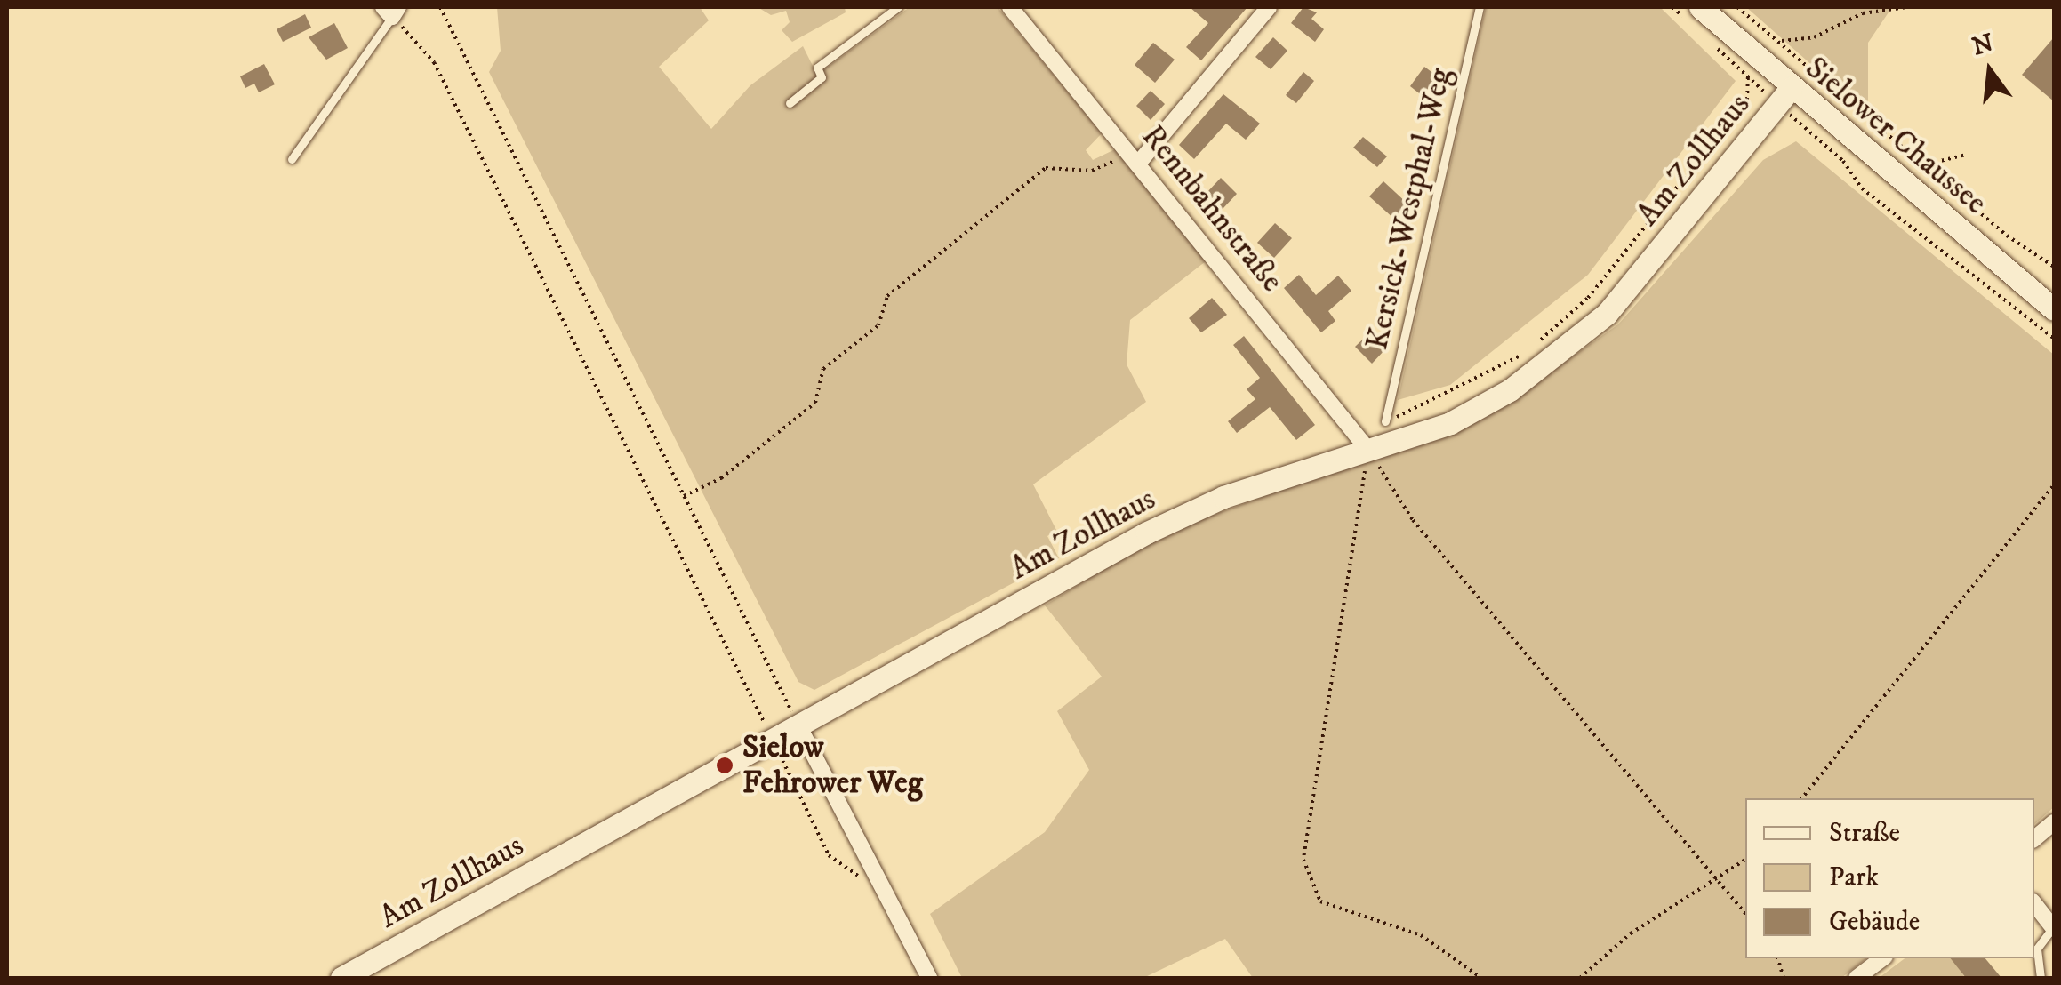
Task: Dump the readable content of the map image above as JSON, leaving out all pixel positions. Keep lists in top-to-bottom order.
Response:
{
  "streets": {
    "street": ["Sielower Chaussee", "Am Zollhaus", "Rennbahnstraße"],
    "lane": ["Kersick-Westphal-Weg"]
  },
  "crossings": [
    ["Sielower Chaussee", "Am Zollhaus"],
    ["Am Zollhaus", "Rennbahnstraße"]
  ],
  "places": ["Sielow Fehrower Weg"],
  "legend": ["Straße", "Park", "Gebäude"],
  "north": "top"
}
